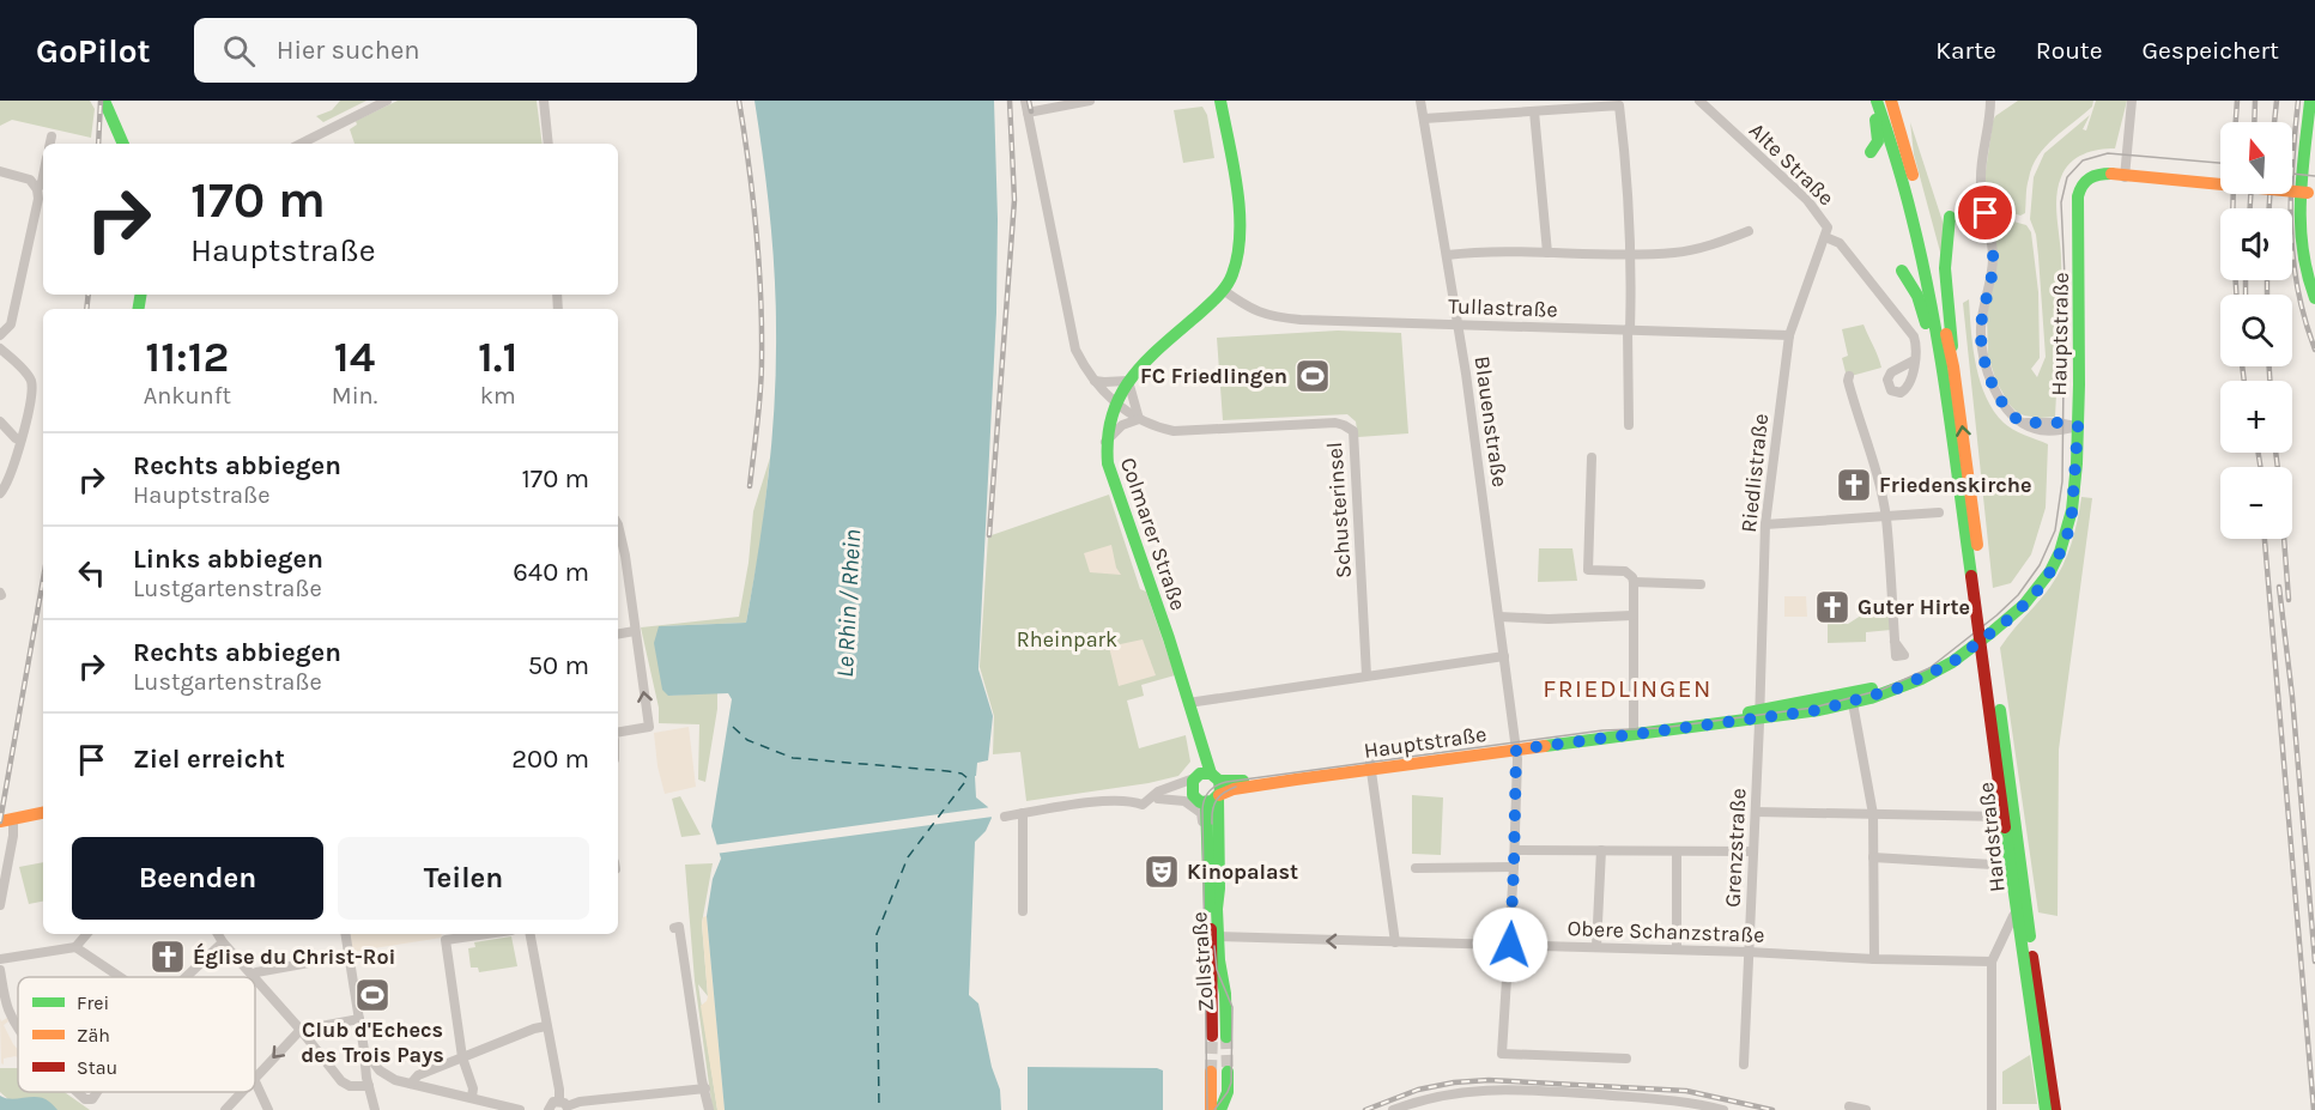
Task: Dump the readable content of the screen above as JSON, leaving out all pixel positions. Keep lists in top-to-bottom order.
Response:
{
  "streets": {
    "main road": ["Hauptstraße", "Colmarer Straße", "Zollstraße"],
    "street": [
      "Alte Straße",
      "Tullastraße",
      "Blauenstraße",
      "Riedlistraße",
      "Schusterinsel",
      "Hardstraße",
      "Grenzstraße",
      "Obere Schanzstraße"
    ]
  },
  "crossings": [
    ["Alte Straße", "Riedlistraße"],
    ["Tullastraße", "Blauenstraße"],
    ["Tullastraße", "Riedlistraße"],
    ["Tullastraße", "Colmarer Straße"],
    ["Hauptstraße", "Blauenstraße"],
    ["Hauptstraße", "Riedlistraße"],
    ["Hauptstraße", "Colmarer Straße"],
    ["Hauptstraße", "Hardstraße"],
    ["Hauptstraße", "Grenzstraße"],
    ["Hauptstraße", "Zollstraße"],
    ["Blauenstraße", "Obere Schanzstraße"],
    ["Riedlistraße", "Grenzstraße"],
    ["Schusterinsel", "Colmarer Straße"],
    ["Hardstraße", "Obere Schanzstraße"],
    ["Grenzstraße", "Obere Schanzstraße"],
    ["Obere Schanzstraße", "Zollstraße"]
  ],
  "districts": ["FRIEDLINGEN"],
  "water": ["Le Rhin / Rhein"],
  "parks": ["Rheinpark"],
  "places": {
    "sports": ["FC Friedlingen", "Club d'Echecs des Trois Pays"],
    "church": ["Friedenskirche", "Guter Hirte", "Église du Christ-Roi"],
    "theatre": ["Kinopalast"]
  },
  "legend": ["Frei", "Zäh", "Stau"],
  "north": "top",
  "page": {
    "header": "GoPilot",
    "search": "Hier suchen",
    "nav": ["Karte", "Route", "Gespeichert"],
    "map_buttons": ["+", "−"],
    "turn": ["170 m", "Hauptstraße"],
    "eta": [
      "11:12",
      "Ankunft",
      "14",
      "Min.",
      "1.1",
      "km"
    ],
    "list": [
      {
        "name": "Rechts abbiegen",
        "note": "Hauptstraße",
        "value": "170 m"
      },
      {
        "name": "Links abbiegen",
        "note": "Lustgartenstraße",
        "value": "640 m"
      },
      {
        "name": "Rechts abbiegen",
        "note": "Lustgartenstraße",
        "value": "50 m"
      },
      {
        "name": "Ziel erreicht",
        "value": "200 m"
      }
    ],
    "buttons": ["Beenden", "Teilen"]
  }
}
